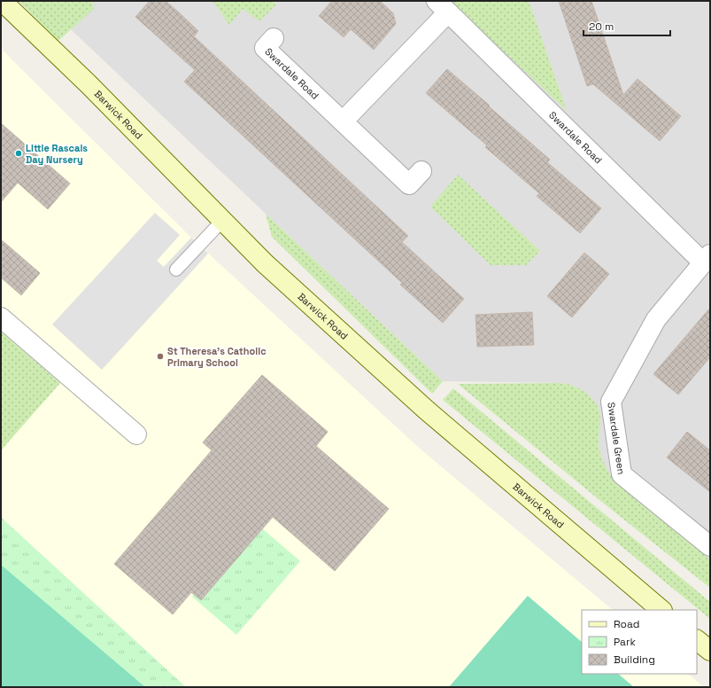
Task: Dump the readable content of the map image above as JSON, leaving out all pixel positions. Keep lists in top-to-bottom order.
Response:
{
  "streets": {
    "street": ["Swardale Road", "Barwick Road", "Swardale Green"]
  },
  "crossings": [
    ["Swardale Road", "Swardale Green"]
  ],
  "places": ["Little Rascals Day Nursery", "St Theresa's Catholic Primary School"],
  "legend": ["Road", "Park", "Building"],
  "scale_bar": "20 m"
}
